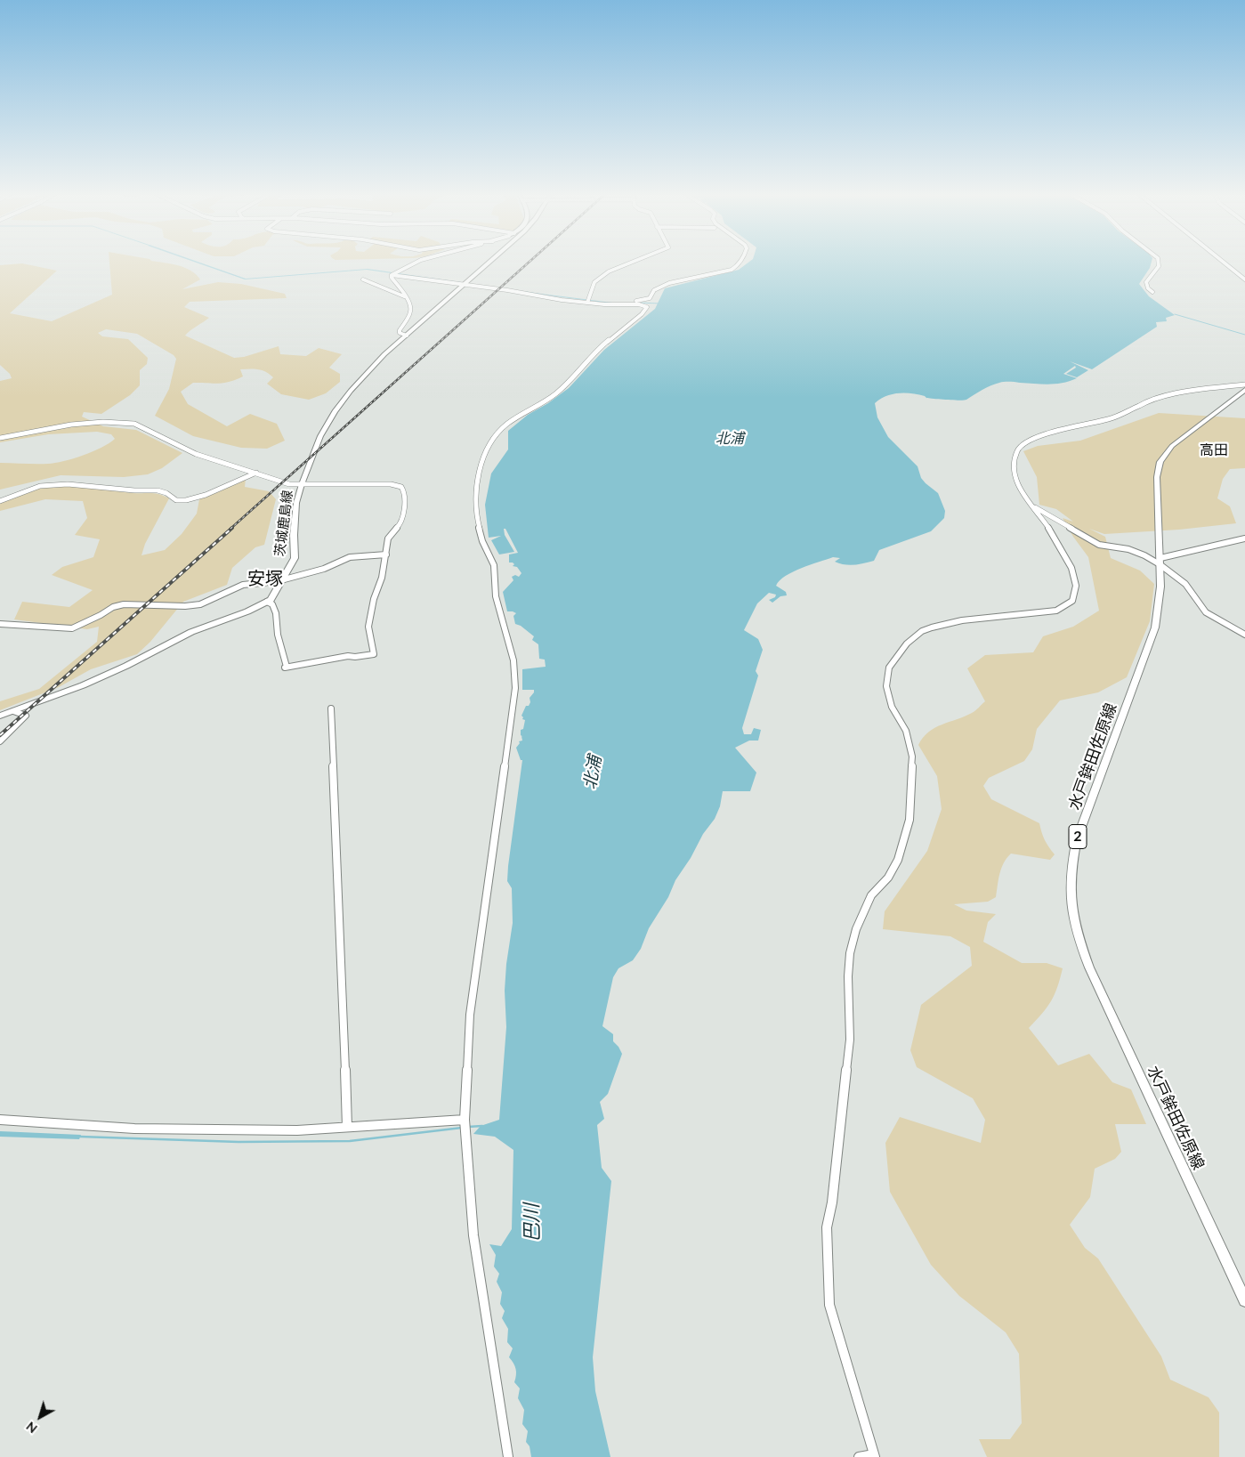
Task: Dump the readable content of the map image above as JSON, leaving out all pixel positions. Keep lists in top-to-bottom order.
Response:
{
  "streets": {
    "main road": ["茨城鹿島線", "水戸鉾田佐原線", "2"]
  },
  "districts": ["高田", "安塚"],
  "water": ["北浦", "巴川"],
  "north": "bottom left"
}
